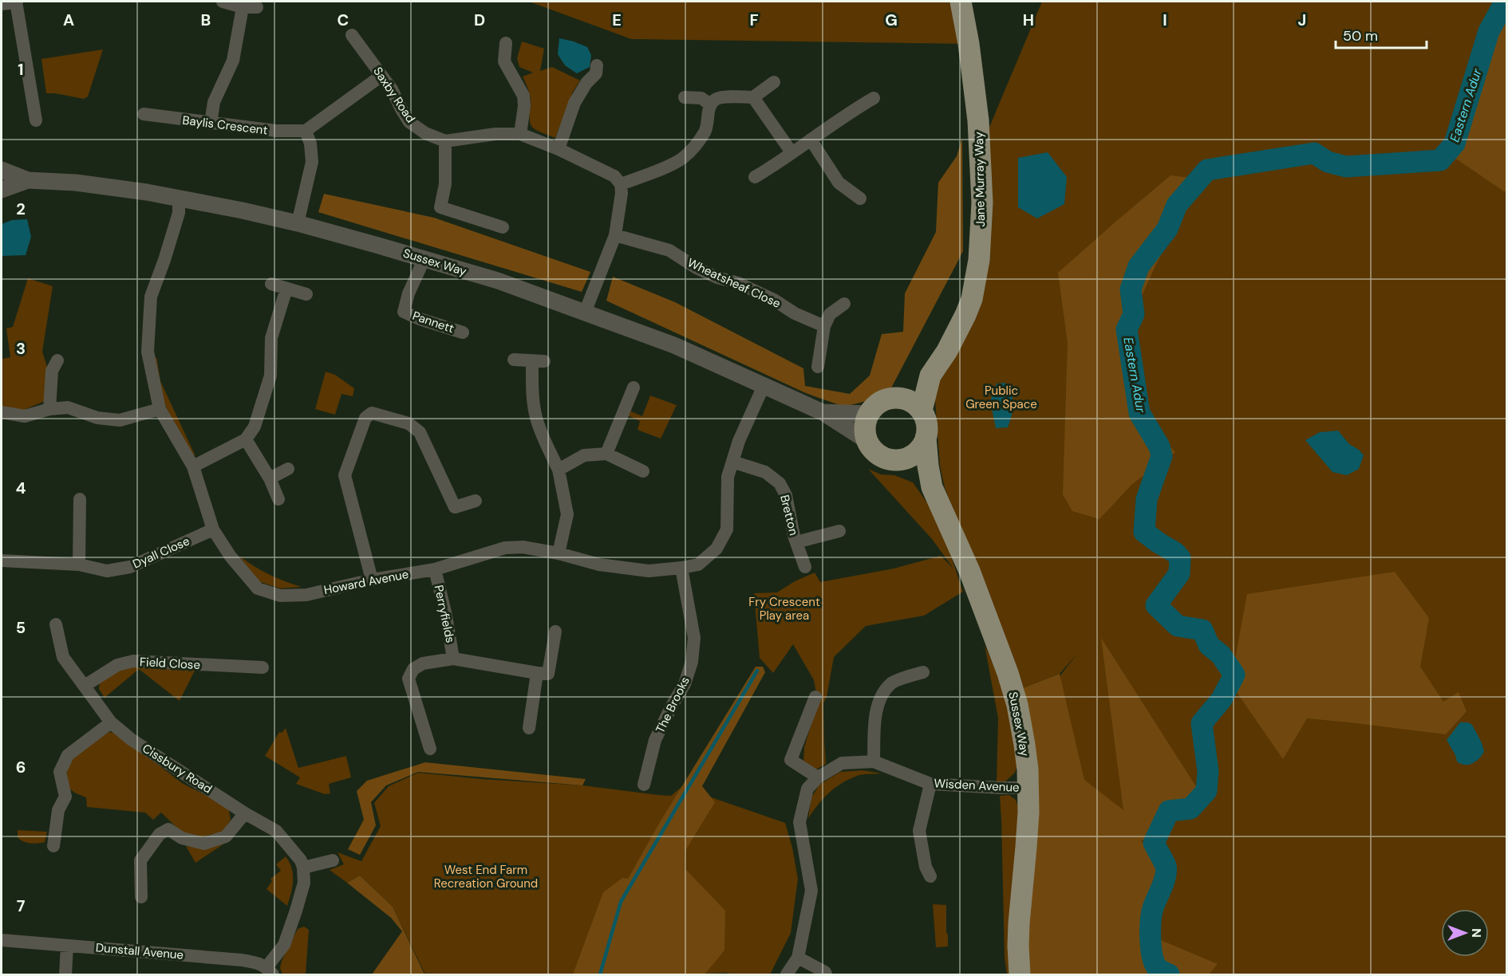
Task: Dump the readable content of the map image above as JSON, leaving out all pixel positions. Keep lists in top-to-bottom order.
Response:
{
  "streets": {
    "main road": ["Jane Murray Way", "Sussex Way"],
    "street": [
      "Saxby Road",
      "Baylis Crescent",
      "Wheatsheaf Close",
      "Pannett",
      "Bretton",
      "Dyall Close",
      "Howard Avenue",
      "Perryfields",
      "Field Close",
      "The Brooks",
      "Cissbury Road",
      "Wisden Avenue",
      "Dunstall Avenue"
    ]
  },
  "crossings": [
    ["Jane Murray Way", "Sussex Way"],
    ["Sussex Way", "Pannett"],
    ["Sussex Way", "Howard Avenue"],
    ["Sussex Way", "Wisden Avenue"],
    ["Bretton", "Howard Avenue"],
    ["Dyall Close", "Howard Avenue"],
    ["Howard Avenue", "Perryfields"],
    ["Howard Avenue", "The Brooks"],
    ["Field Close", "Cissbury Road"]
  ],
  "water": ["Eastern Adur"],
  "parks": ["Public Green Space", "Fry Crescent Play area", "West End Farm Recreation Ground"],
  "scale_bar": "50 m",
  "north": "right",
  "grid": {
    "columns": [
      "A",
      "B",
      "C",
      "D",
      "E",
      "F",
      "G",
      "H",
      "I",
      "J"
    ],
    "rows": [
      "1",
      "2",
      "3",
      "4",
      "5",
      "6",
      "7"
    ]
  }
}
